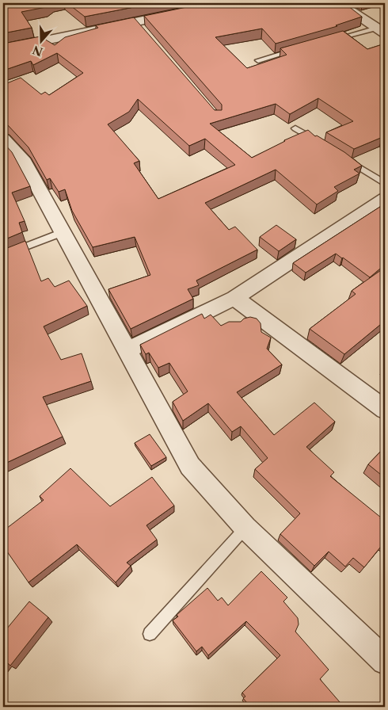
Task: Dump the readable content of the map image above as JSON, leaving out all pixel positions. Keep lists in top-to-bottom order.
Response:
{
  "north": "bottom"
}
